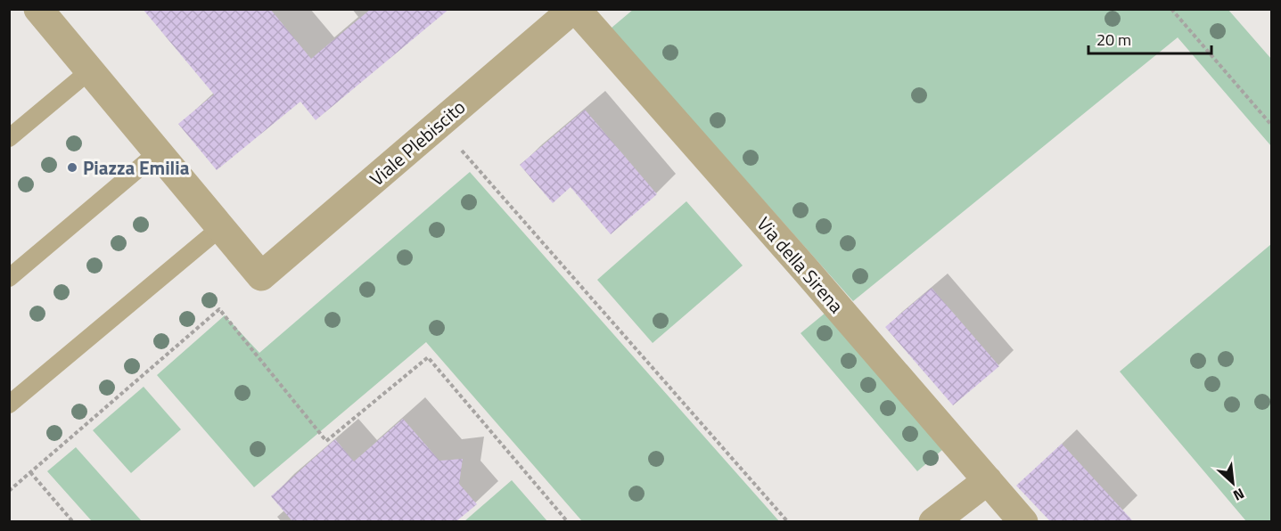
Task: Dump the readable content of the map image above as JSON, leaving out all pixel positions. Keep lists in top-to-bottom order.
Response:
{
  "streets": {
    "street": ["Viale Plebiscito", "Via della Sirena"]
  },
  "crossings": [
    ["Viale Plebiscito", "Via della Sirena"]
  ],
  "places": ["Piazza Emilia"],
  "scale_bar": "20 m",
  "north": "bottom right"
}
